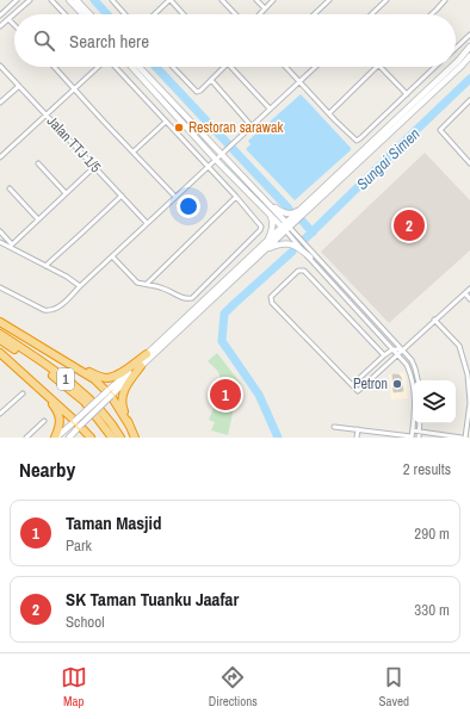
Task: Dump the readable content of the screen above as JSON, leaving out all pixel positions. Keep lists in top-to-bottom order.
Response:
{
  "streets": {
    "highway": ["1"],
    "street": ["Jalan TTJ 1/5"]
  },
  "water": ["Sungai Simen"],
  "places": ["Restoran sarawak", "Petron"],
  "page": {
    "search": "Search here",
    "pins": ["2", "1"],
    "heading": ["Nearby", "2 results"],
    "list": [
      {
        "mark": "1",
        "name": "Taman Masjid",
        "note": "Park",
        "value": "290 m"
      },
      {
        "mark": "2",
        "name": "SK Taman Tuanku Jaafar",
        "note": "School",
        "value": "330 m"
      }
    ],
    "nav": ["Map", "Directions", "Saved"]
  }
}
